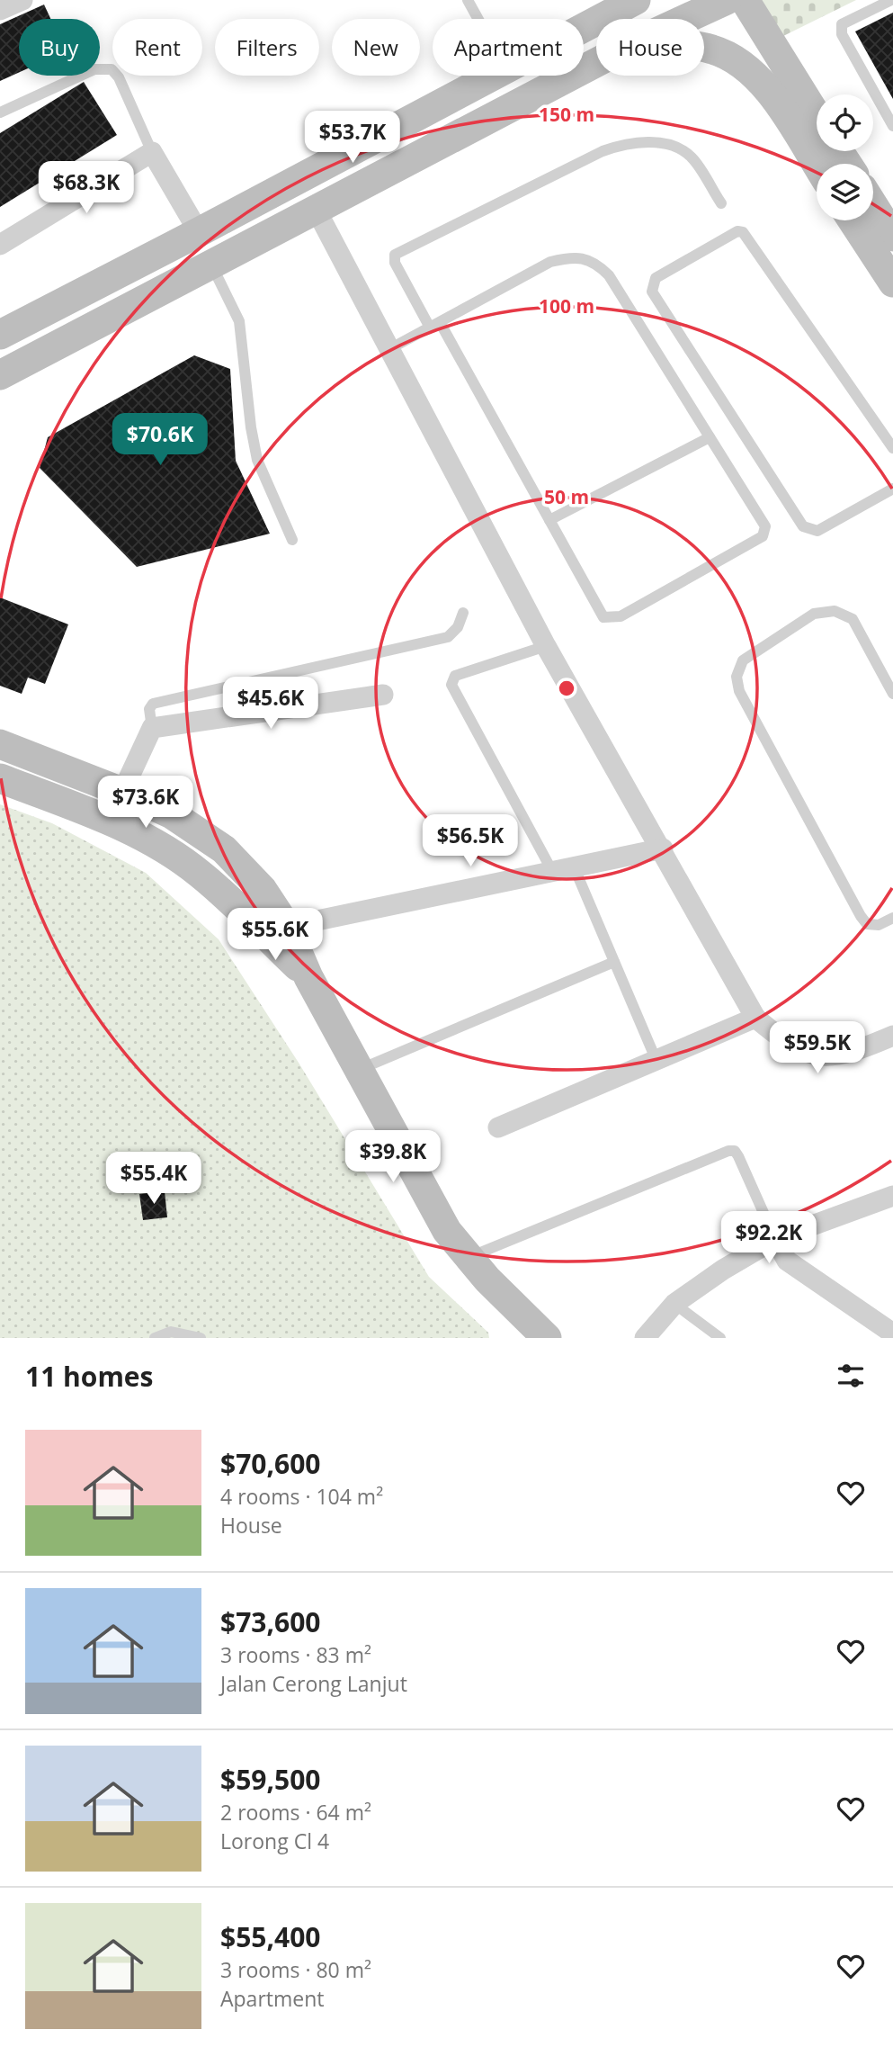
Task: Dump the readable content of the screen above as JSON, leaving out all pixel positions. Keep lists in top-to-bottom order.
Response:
{
  "page": {
    "chip": [
      "Buy",
      "Rent",
      "Filters",
      "New",
      "Apartment",
      "House"
    ],
    "price": [
      "$53.7K",
      "$68.3K",
      "$70.6K",
      "$45.6K",
      "$73.6K",
      "$56.5K",
      "$55.6K",
      "$59.5K",
      "$39.8K",
      "$55.4K",
      "$92.2K"
    ],
    "heading": "11 homes",
    "list": [
      {
        "name": "$70,600",
        "note": "4 rooms · 104 m² · House"
      },
      {
        "name": "$73,600",
        "note": "3 rooms · 83 m² · Jalan Cerong Lanjut"
      },
      {
        "name": "$59,500",
        "note": "2 rooms · 64 m² · Lorong Cl 4"
      },
      {
        "name": "$55,400",
        "note": "3 rooms · 80 m² · Apartment"
      }
    ]
  },
  "rings": ["150 m", "100 m", "50 m"]
}
